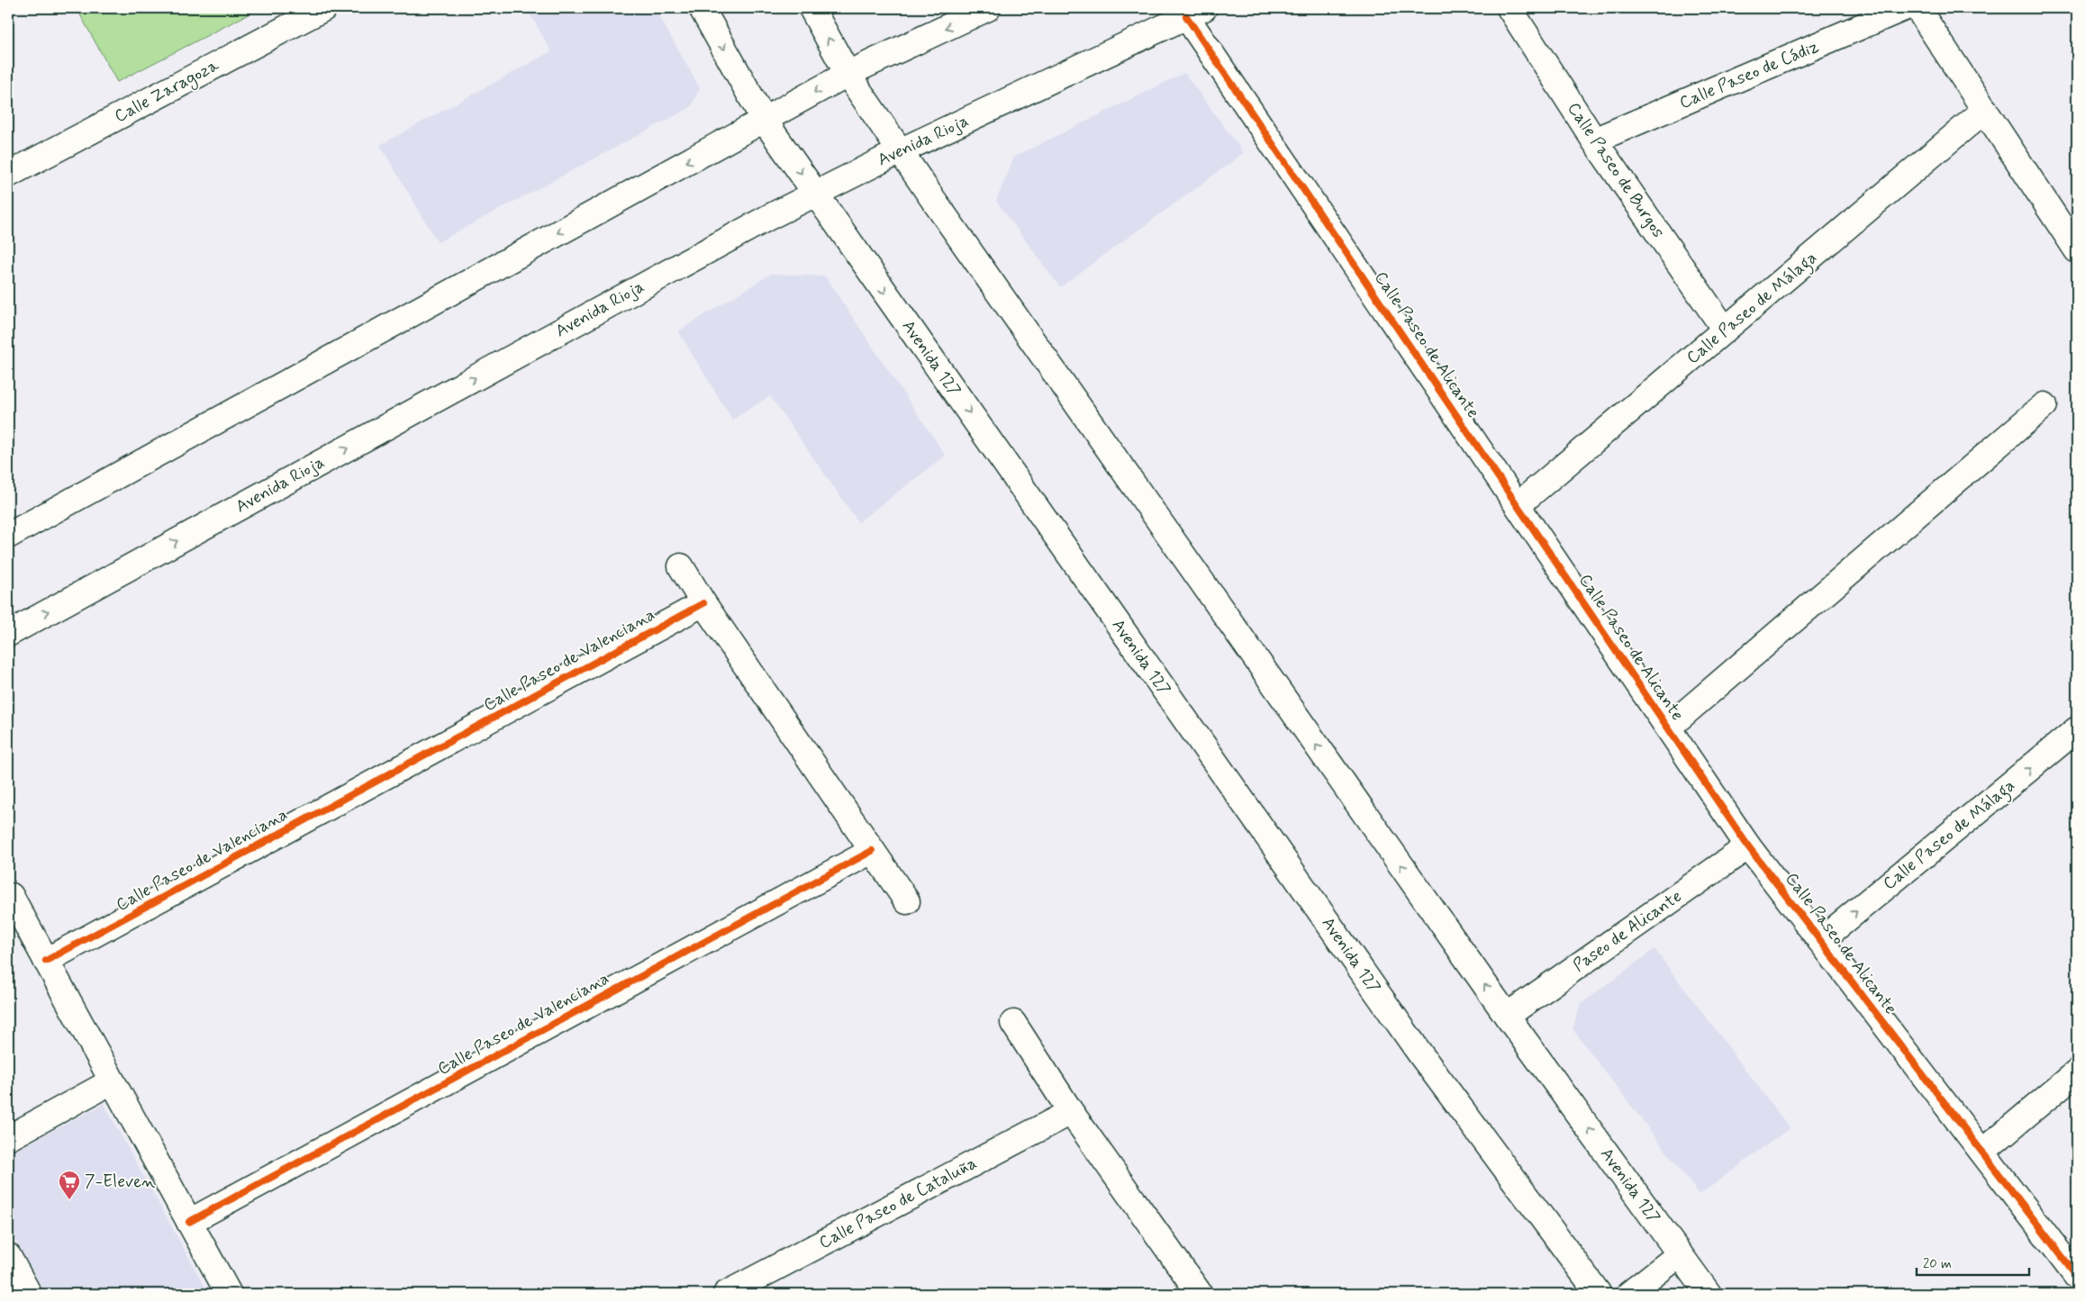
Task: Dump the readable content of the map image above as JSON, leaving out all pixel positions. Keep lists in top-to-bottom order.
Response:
{
  "streets": {
    "street": [
      "Calle Paseo de Cádiz",
      "Calle Zaragoza",
      "Avenida Rioja",
      "Calle Paseo de Burgos",
      "Calle Paseo de Málaga",
      "Calle Paseo de Alicante",
      "Avenida 127",
      "Calle Paseo de Valenciana",
      "Paseo de Alicante",
      "Calle Paseo de Cataluña"
    ]
  },
  "crossings": [
    ["Calle Paseo de Cádiz", "Calle Paseo de Burgos"],
    ["Avenida Rioja", "Calle Paseo de Alicante"],
    ["Avenida Rioja", "Avenida 127"],
    ["Calle Paseo de Burgos", "Calle Paseo de Málaga"],
    ["Calle Paseo de Málaga", "Calle Paseo de Alicante"],
    ["Calle Paseo de Alicante", "Paseo de Alicante"],
    ["Avenida 127", "Paseo de Alicante"]
  ],
  "one_way": ["Calle Paseo de Málaga"],
  "places": {
    "supermarket": ["7-Eleven"]
  },
  "scale_bar": "20 m"
}
